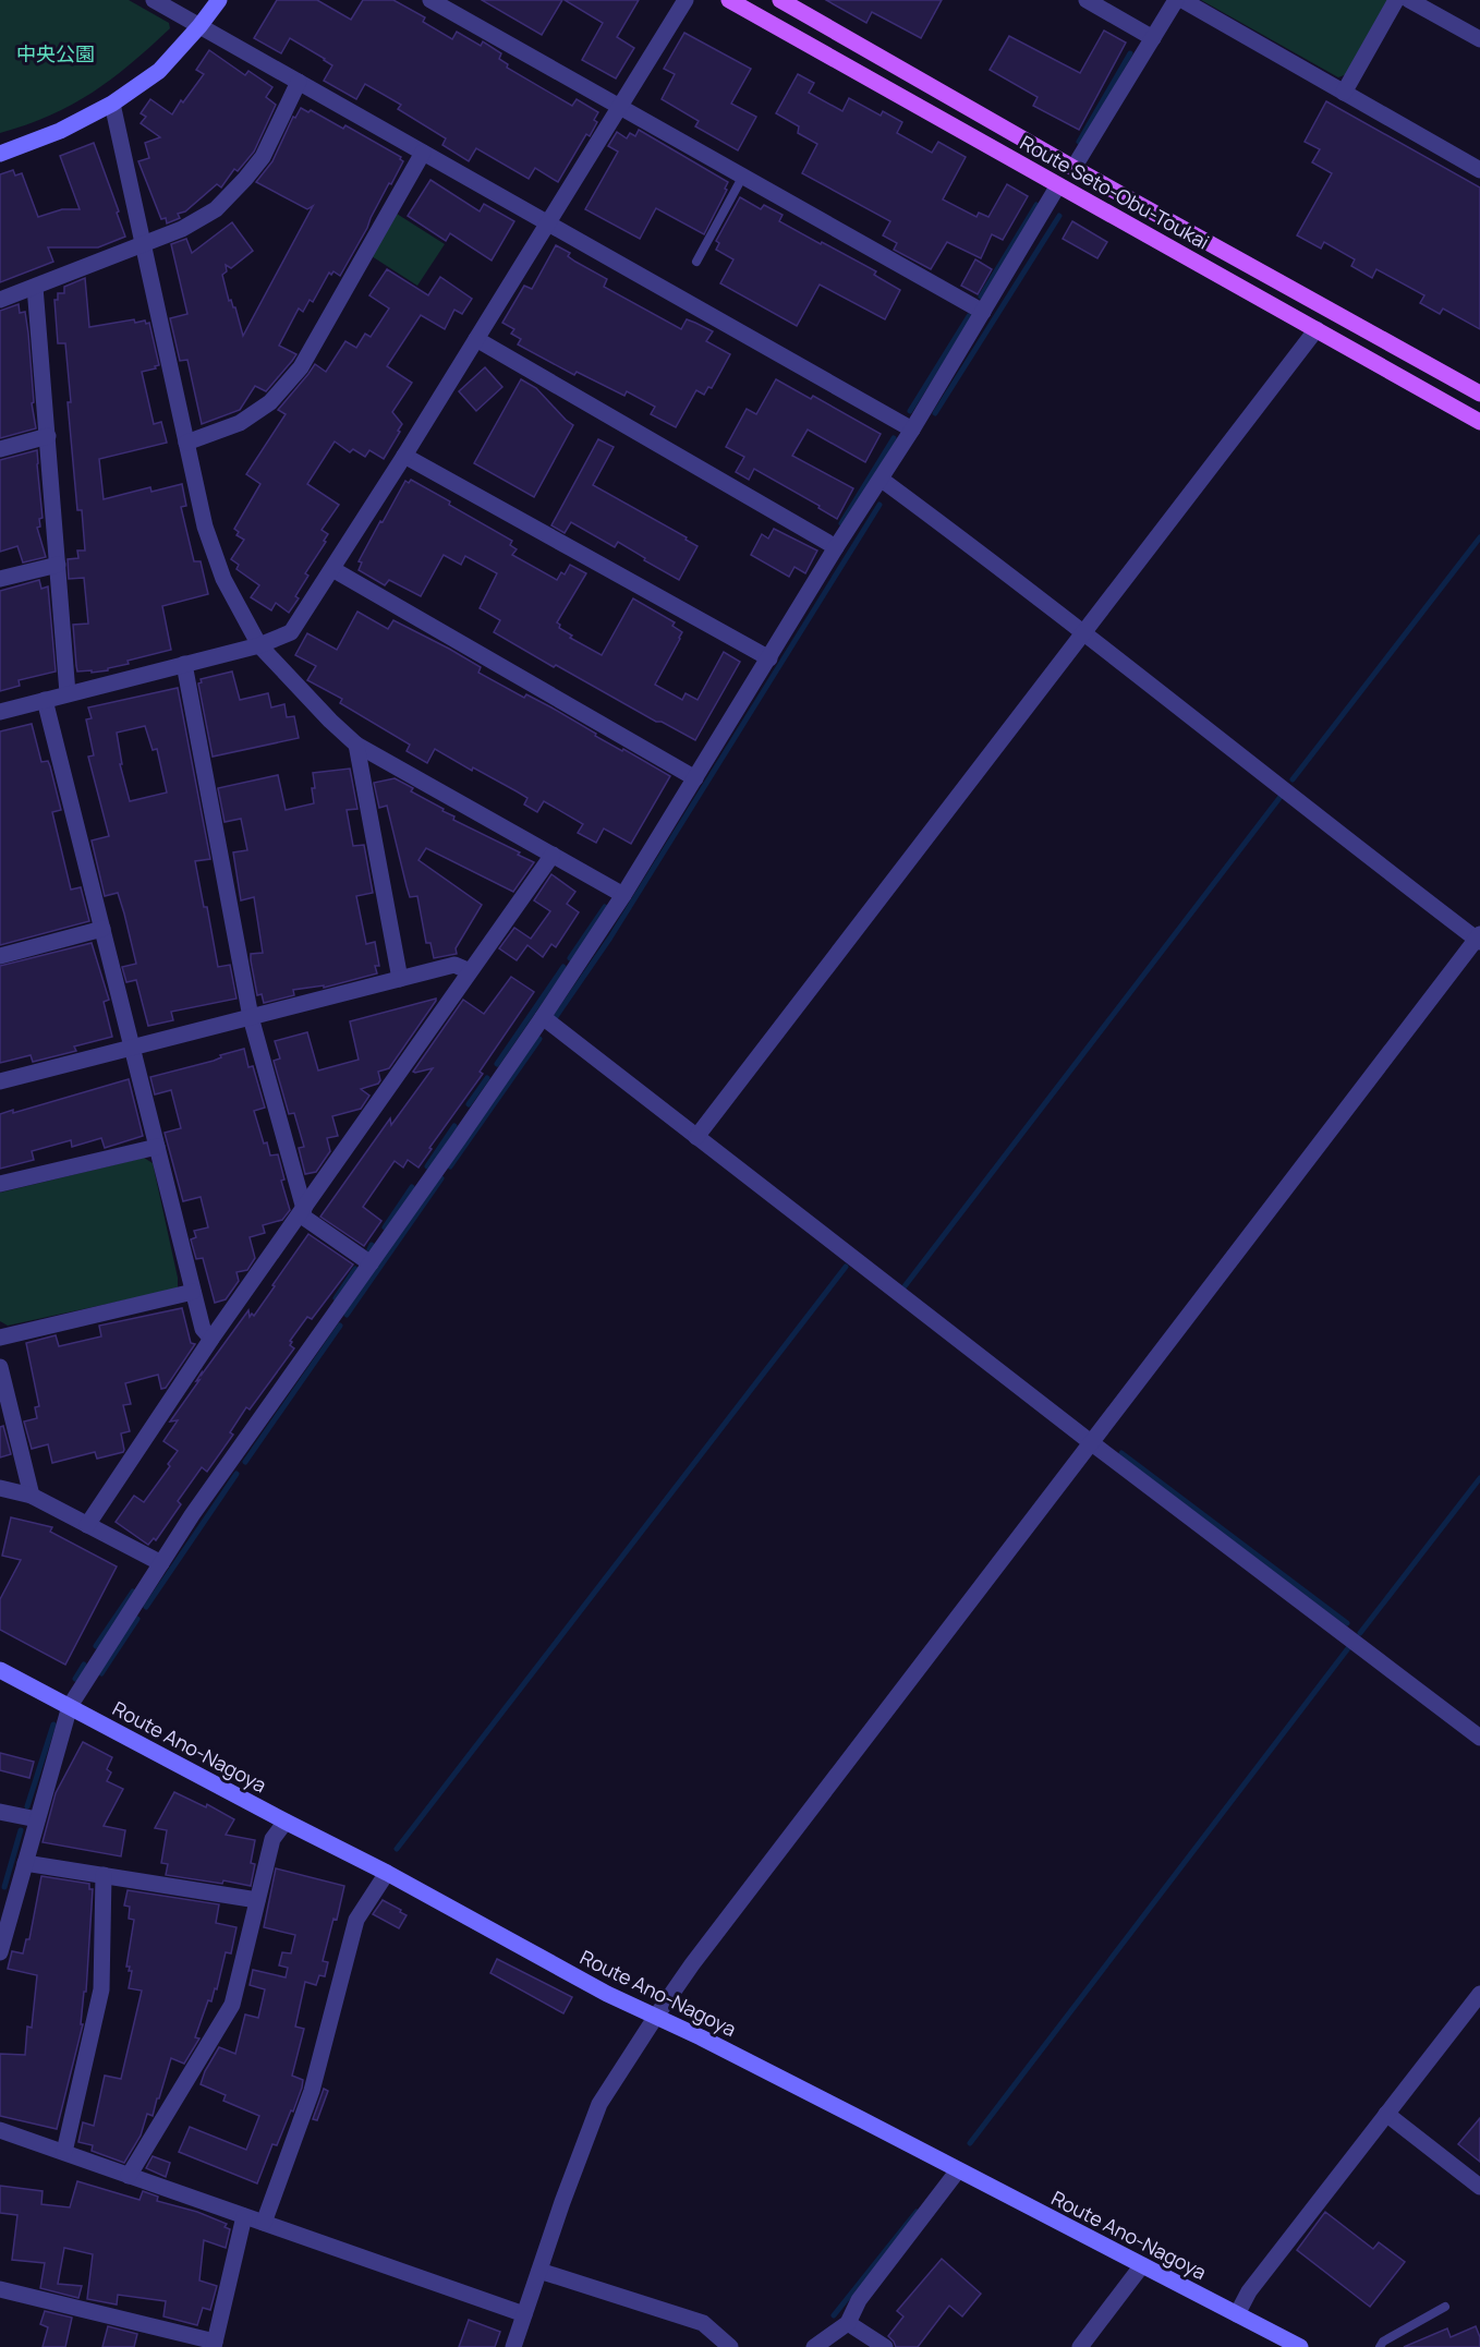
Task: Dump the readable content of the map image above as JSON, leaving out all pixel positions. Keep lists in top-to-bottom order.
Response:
{
  "streets": {
    "main road": ["Route Seto-Obu-Toukai", "Route Ano-Nagoya"]
  },
  "parks": ["中央公園"]
}
